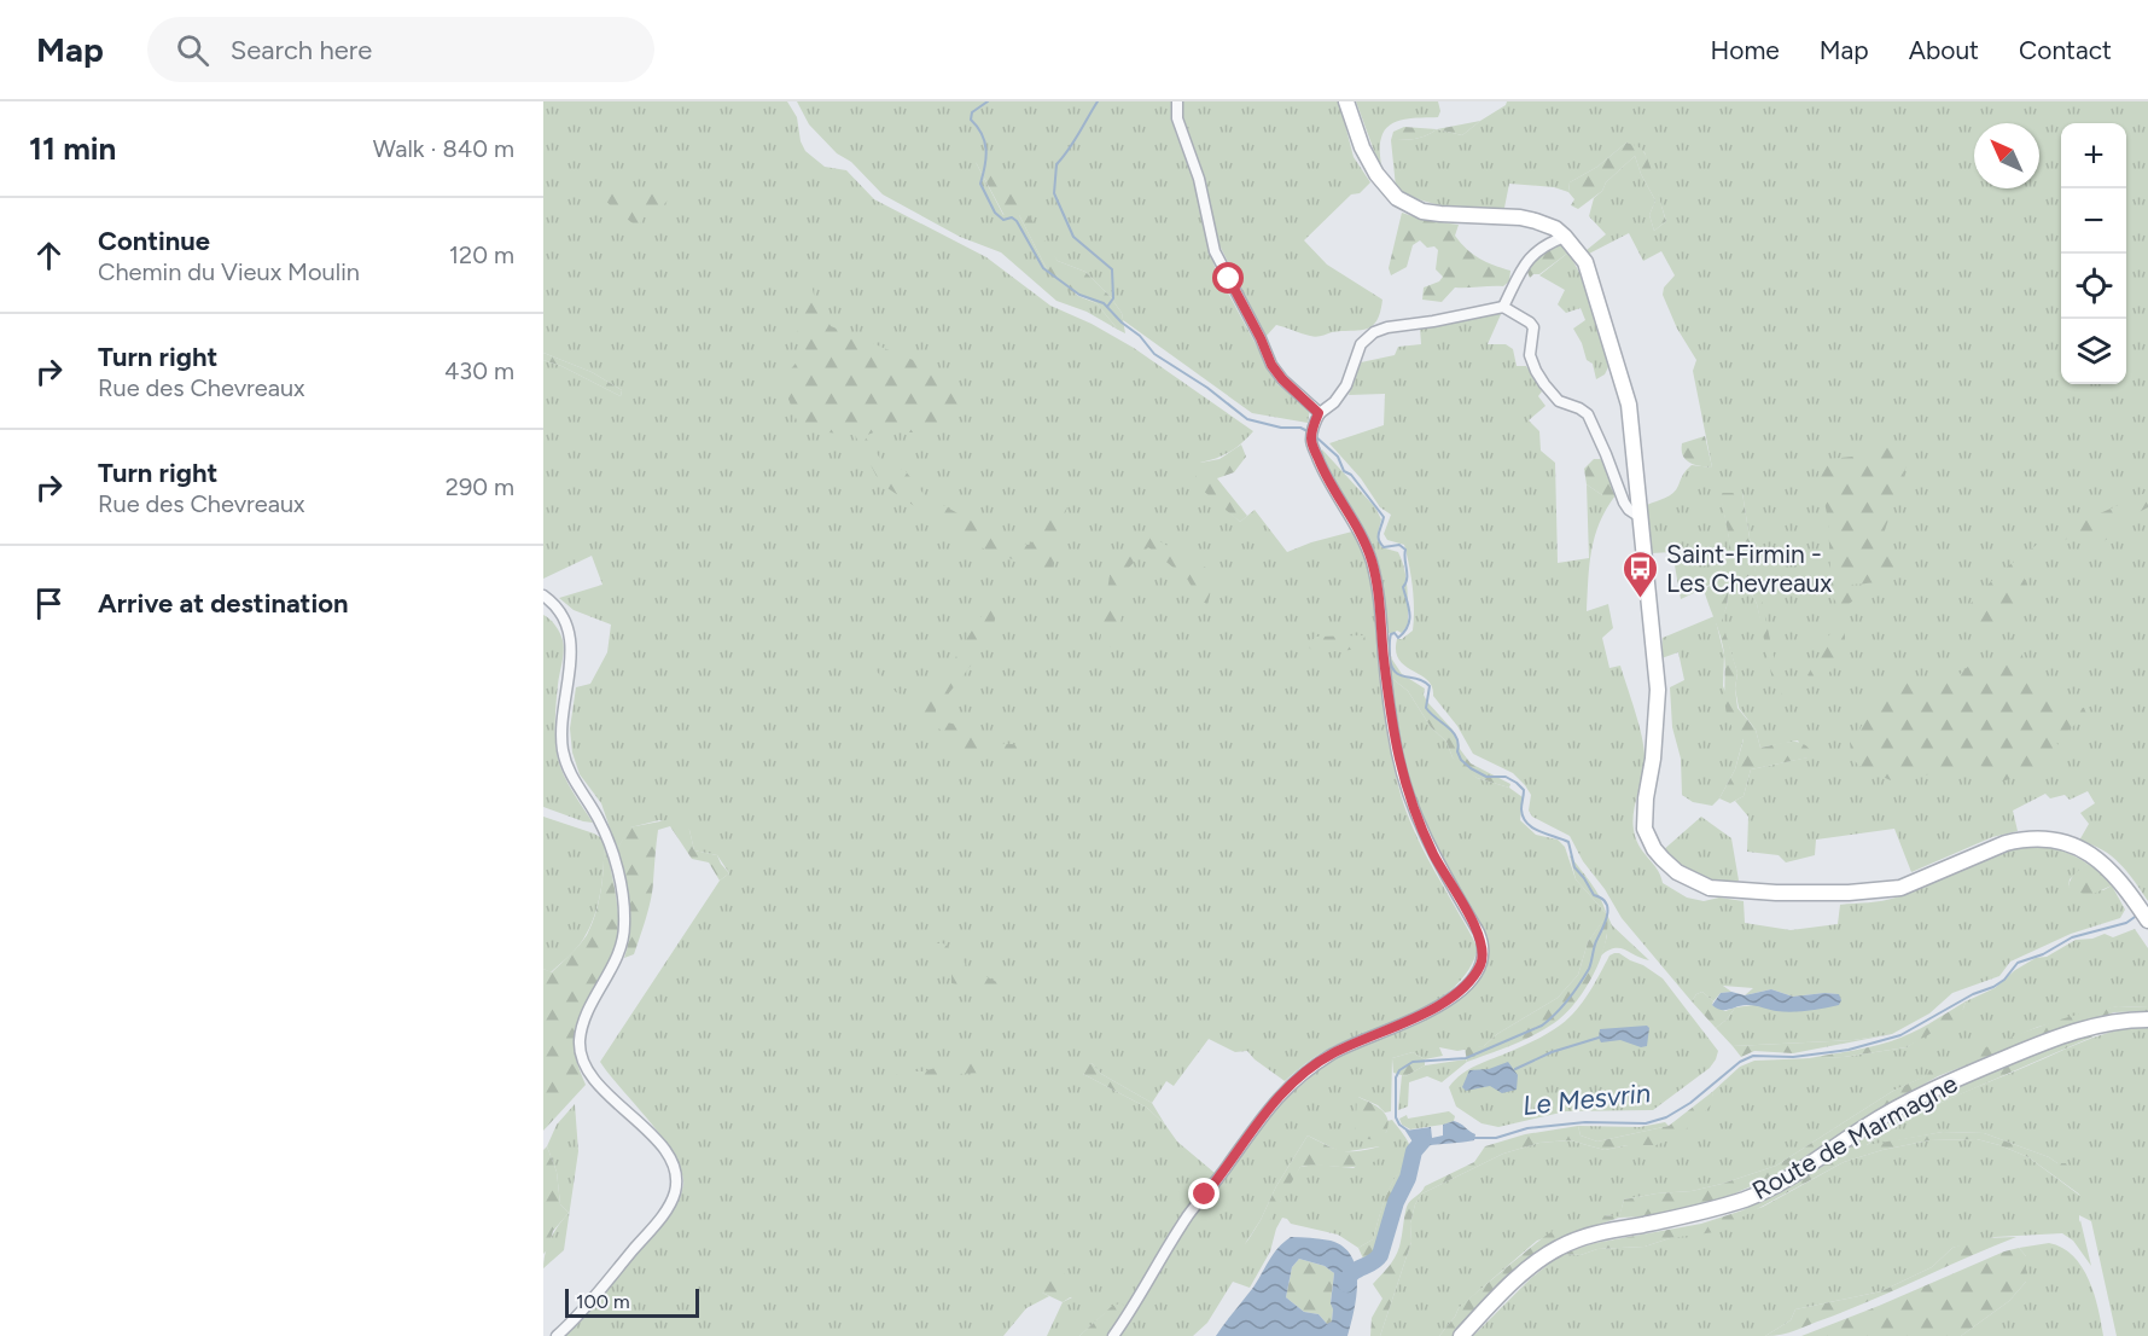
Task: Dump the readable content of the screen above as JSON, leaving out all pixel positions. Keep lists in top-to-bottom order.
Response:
{
  "streets": {
    "main road": ["Route de Marmagne"]
  },
  "water": ["Le Mesvrin"],
  "places": {
    "bus stop": ["Saint-Firmin - Les Chevreaux"]
  },
  "scale_bar": "100 m",
  "north": "top left",
  "page": {
    "header": "Map",
    "search": "Search here",
    "nav": [
      "Home",
      "Map",
      "About",
      "Contact"
    ],
    "heading": ["11 min", "Walk · 840 m"],
    "map_buttons": ["+", "−"],
    "list": [
      ["Continue", "Chemin du Vieux Moulin", "120 m"],
      ["Turn right", "Rue des Chevreaux", "430 m"],
      ["Turn right", "Rue des Chevreaux", "290 m"],
      "Arrive at destination"
    ],
    "scale": "100 m"
  }
}
